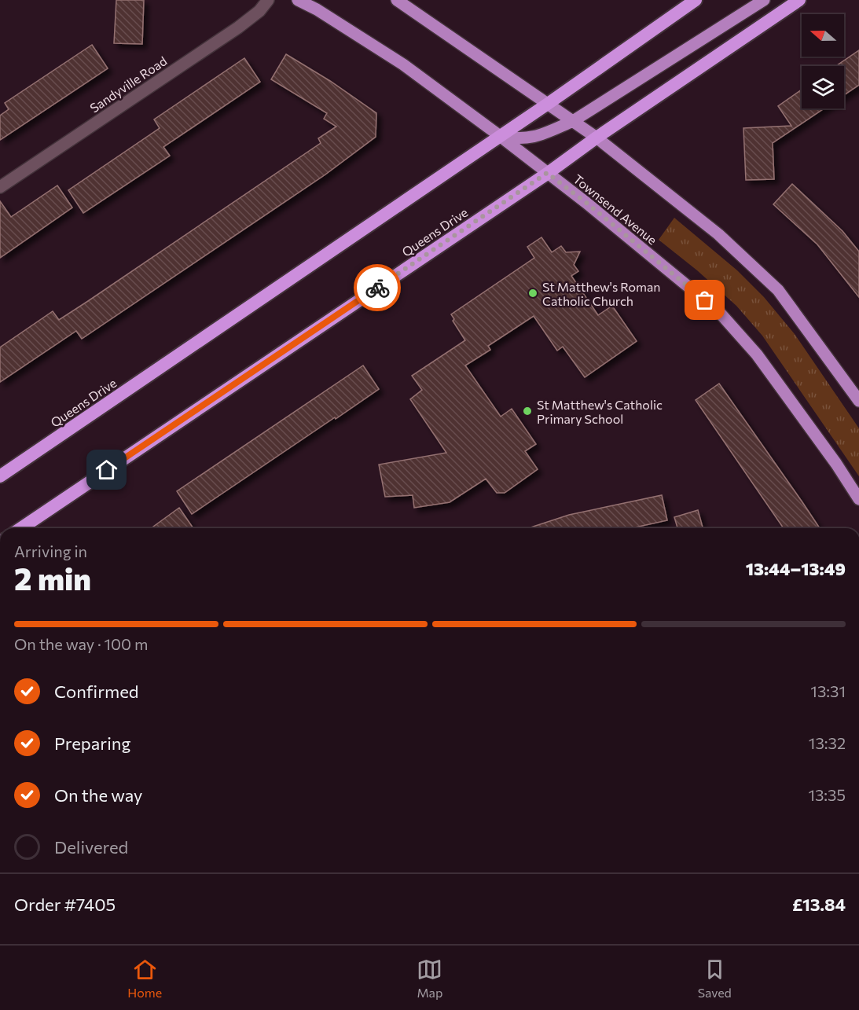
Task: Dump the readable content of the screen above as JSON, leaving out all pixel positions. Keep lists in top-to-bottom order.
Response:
{
  "streets": {
    "highway": ["Queens Drive"],
    "main road": ["Townsend Avenue"],
    "street": ["Sandyville Road"]
  },
  "crossings": [
    ["Townsend Avenue", "Queens Drive"]
  ],
  "places": ["St Matthew's Roman Catholic Church", "St Matthew's Catholic Primary School"],
  "north": "left",
  "page": {
    "heading": ["2 min", "Arriving in", "13:44–13:49"],
    "panel": ["Order #7405", "£13.84"],
    "bar": "On the way · 100 m",
    "list": [
      ["Confirmed", "13:31"],
      ["Preparing", "13:32"],
      ["On the way", "13:35"],
      "Delivered"
    ],
    "tabs": ["Home", "Map", "Saved"]
  }
}
